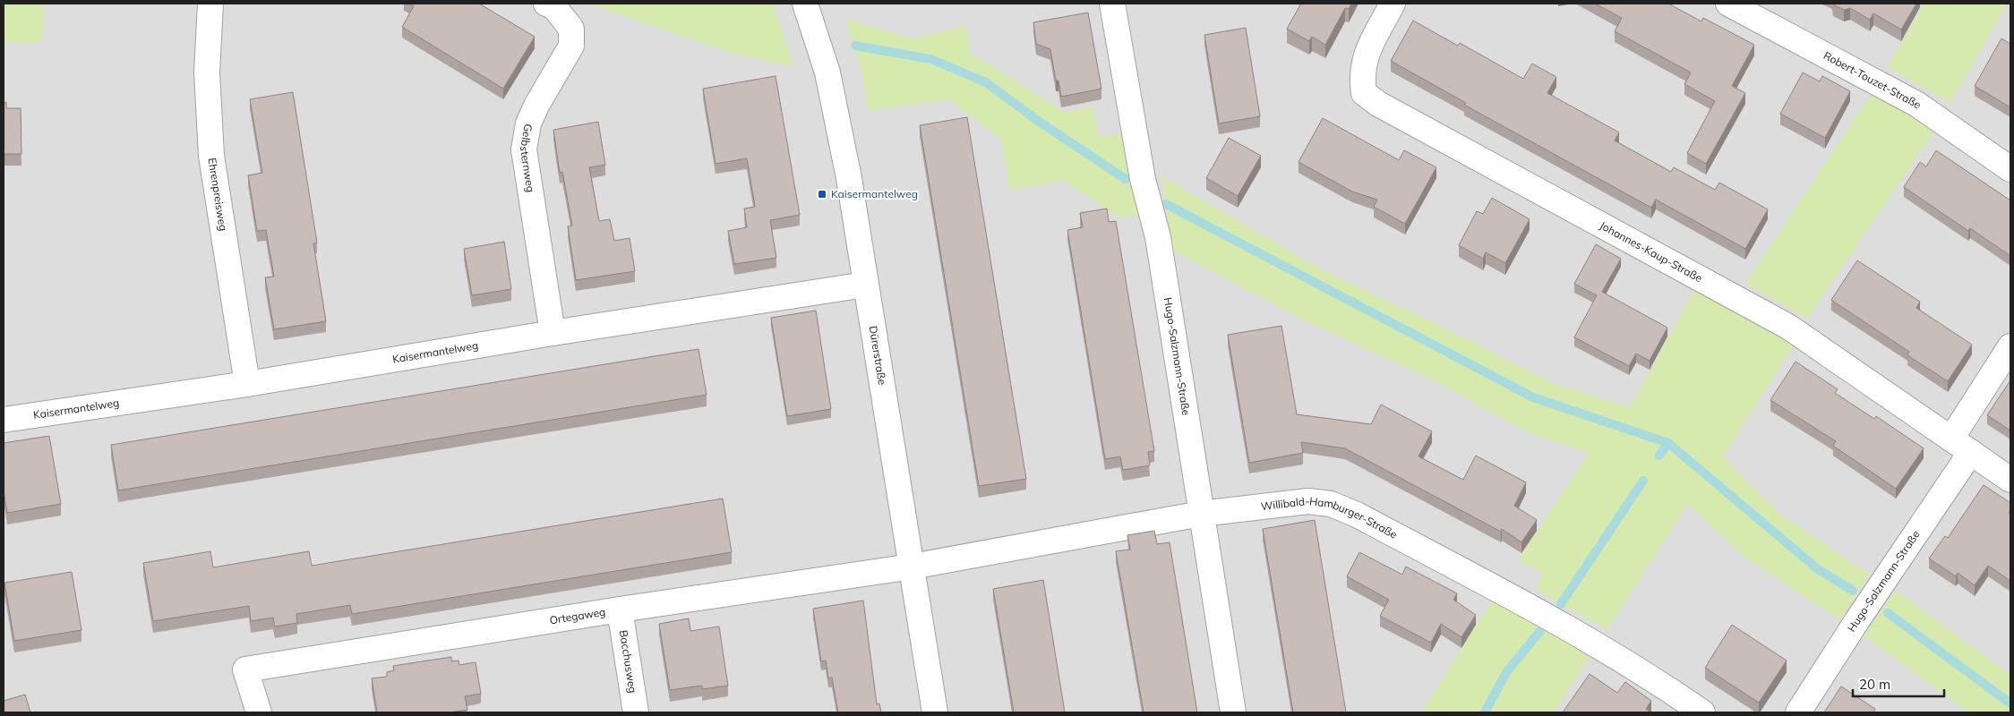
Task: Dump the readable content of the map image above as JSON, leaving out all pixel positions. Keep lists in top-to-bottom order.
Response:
{
  "streets": {
    "street": [
      "Robert-Touzet-Straße",
      "Gelbsternweg",
      "Ehrenpreisweg",
      "Johannes-Kaup-Straße",
      "Kaisermantelweg",
      "Dürerstraße",
      "Hugo-Salzmann-Straße",
      "Willibald-Hamburger-Straße",
      "Ortegaweg",
      "Bacchusweg"
    ]
  },
  "crossings": [
    ["Gelbsternweg", "Kaisermantelweg"],
    ["Ehrenpreisweg", "Kaisermantelweg"],
    ["Johannes-Kaup-Straße", "Hugo-Salzmann-Straße"],
    ["Kaisermantelweg", "Dürerstraße"],
    ["Dürerstraße", "Willibald-Hamburger-Straße"],
    ["Dürerstraße", "Ortegaweg"],
    ["Hugo-Salzmann-Straße", "Willibald-Hamburger-Straße"],
    ["Willibald-Hamburger-Straße", "Ortegaweg"],
    ["Ortegaweg", "Bacchusweg"]
  ],
  "places": {
    "transit": ["Kaisermantelweg"]
  },
  "scale_bar": "20 m"
}
